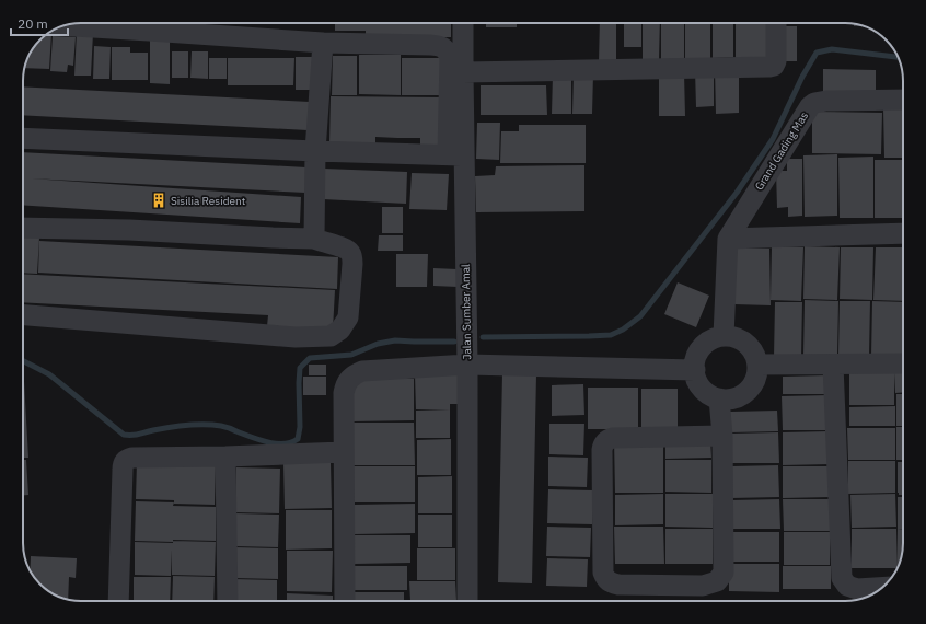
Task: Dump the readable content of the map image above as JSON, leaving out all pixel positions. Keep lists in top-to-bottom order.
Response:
{
  "streets": {
    "street": ["Grand Gading Mas", "Jalan Sumber Amal"]
  },
  "places": {
    "building": ["Sisilia Resident"]
  },
  "scale_bar": "20 m"
}
